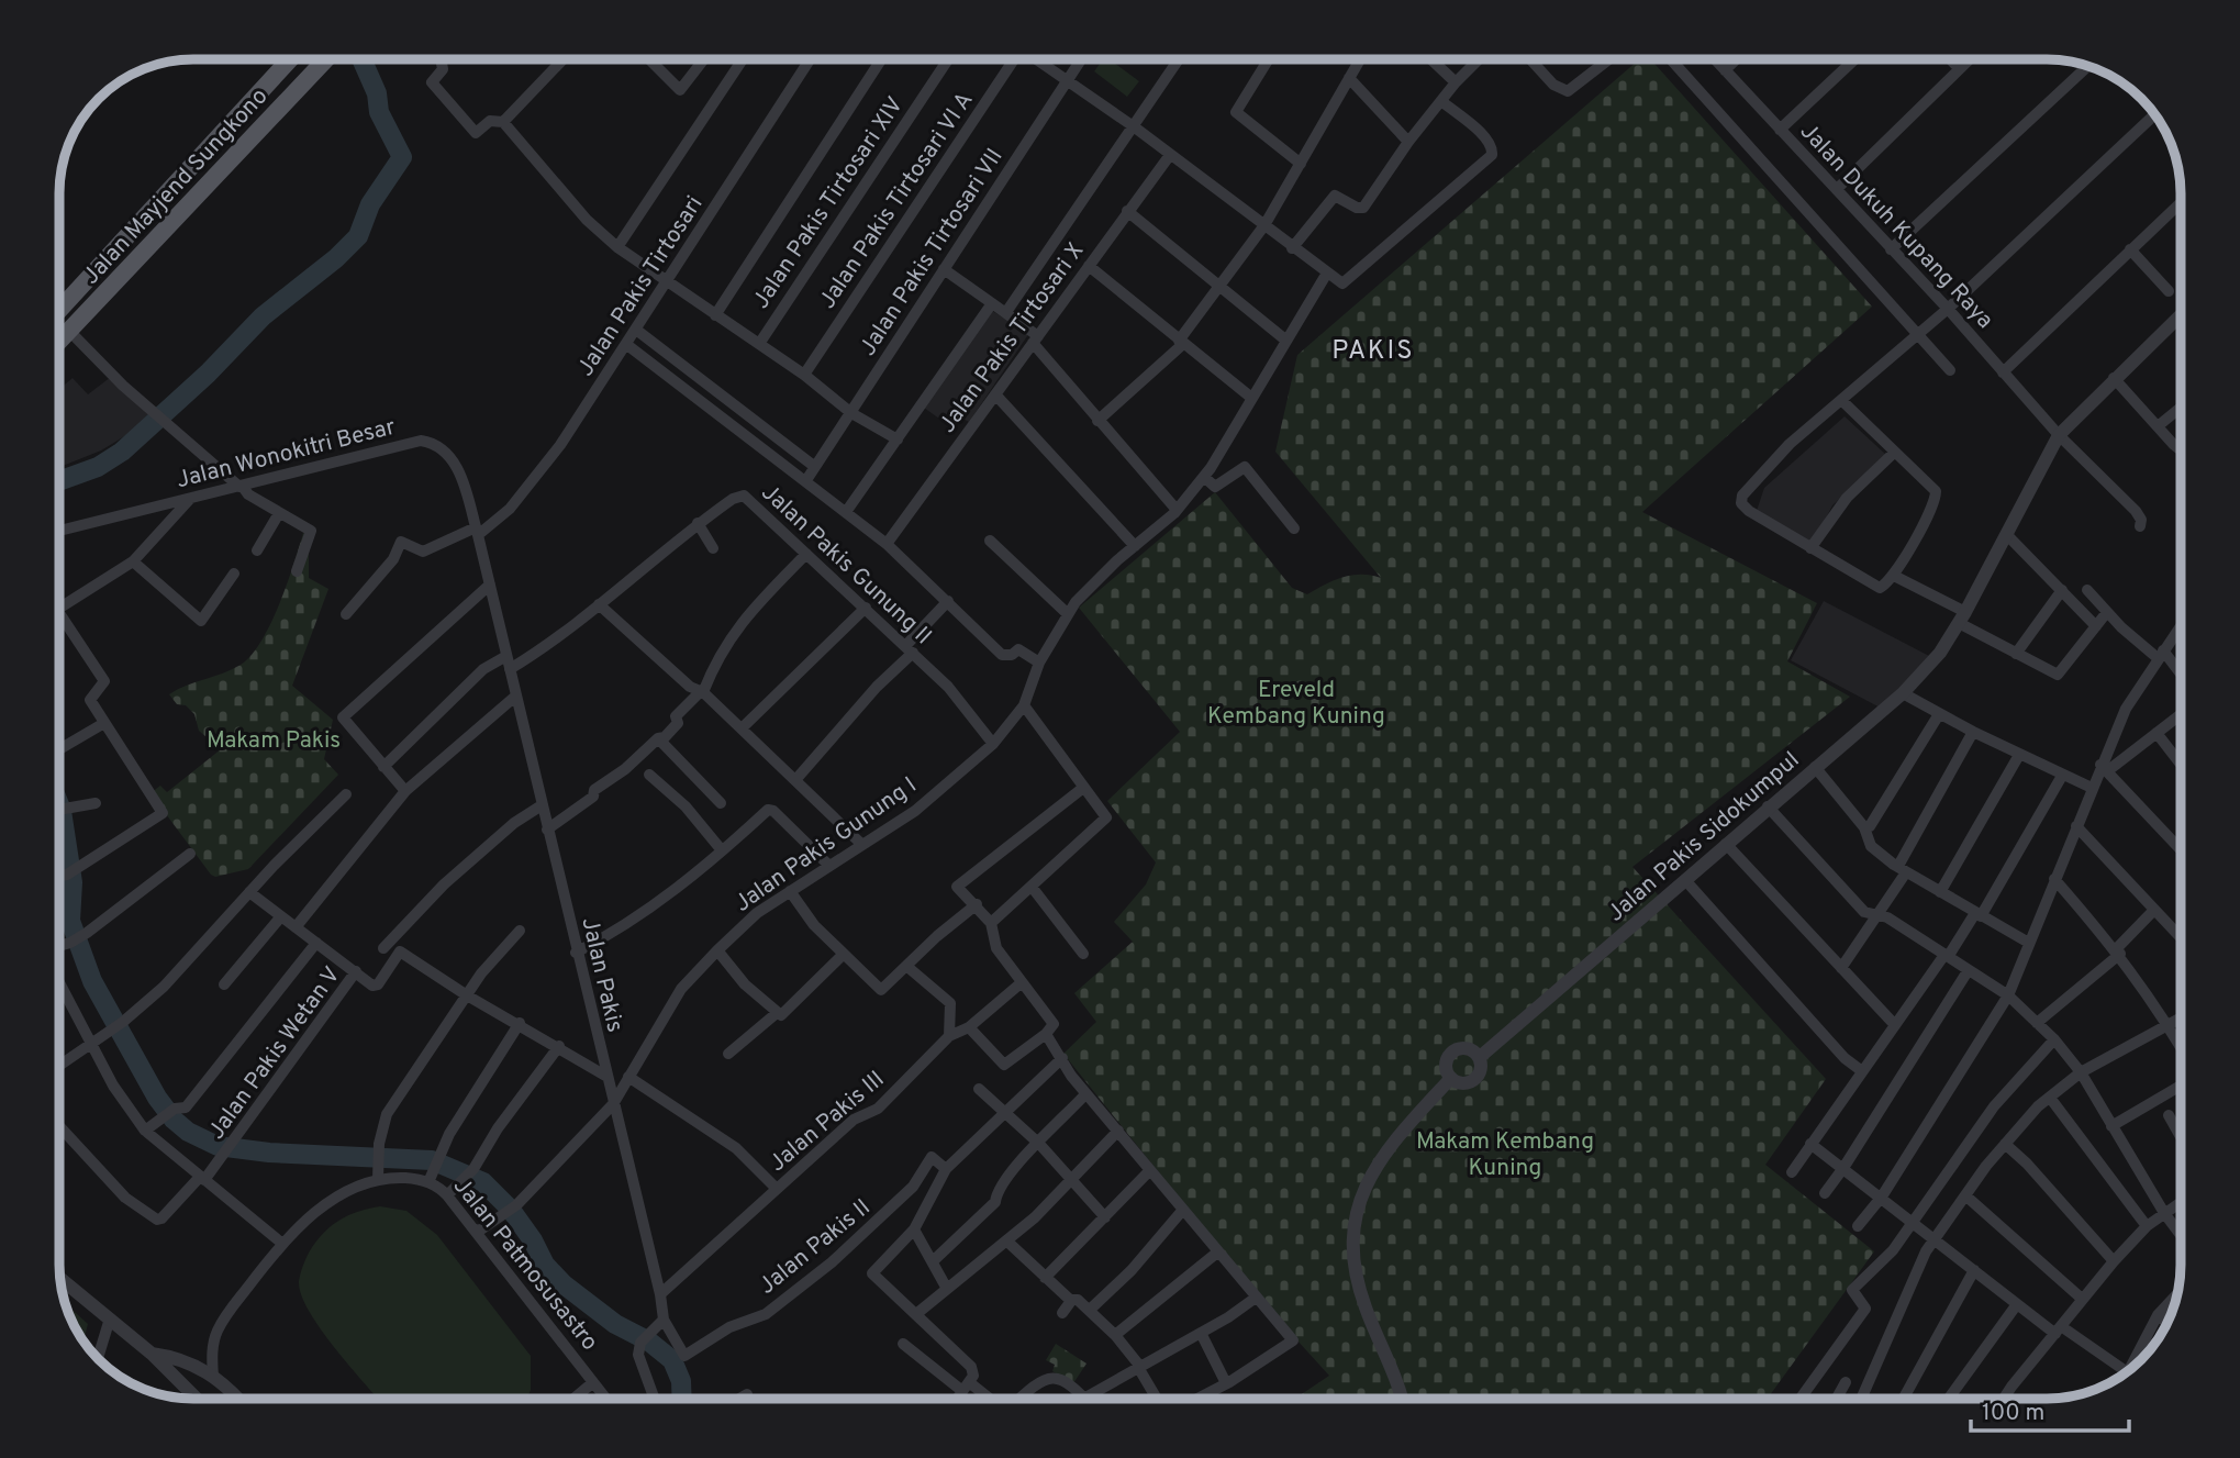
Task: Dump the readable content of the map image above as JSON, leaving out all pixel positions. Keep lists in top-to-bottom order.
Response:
{
  "streets": {
    "main road": ["Jalan Mayjend Sungkono"],
    "street": [
      "Jalan Pakis Tirtosari VI A",
      "Jalan Pakis Tirtosari XIV",
      "Jalan Dukuh Kupang Raya",
      "Jalan Pakis Tirtosari VII",
      "Jalan Pakis Tirtosari",
      "Jalan Pakis Tirtosari X",
      "Jalan Wonokitri Besar",
      "Jalan Pakis Gunung II",
      "Jalan Pakis Sidokumpul",
      "Jalan Pakis Gunung I",
      "Jalan Pakis",
      "Jalan Pakis Wetan V",
      "Jalan Pakis III",
      "Jalan Pakis II",
      "Jalan Patmosusastro"
    ]
  },
  "crossings": [
    ["Jalan Dukuh Kupang Raya", "Jalan Pakis Sidokumpul"],
    ["Jalan Pakis Tirtosari", "Jalan Wonokitri Besar"],
    ["Jalan Pakis Tirtosari", "Jalan Pakis"],
    ["Jalan Wonokitri Besar", "Jalan Pakis"],
    ["Jalan Pakis Gunung II", "Jalan Pakis Gunung I"],
    ["Jalan Pakis Gunung II", "Jalan Pakis"],
    ["Jalan Pakis Gunung I", "Jalan Pakis"],
    ["Jalan Pakis Gunung I", "Jalan Patmosusastro"],
    ["Jalan Pakis", "Jalan Pakis III"],
    ["Jalan Pakis", "Jalan Pakis II"]
  ],
  "districts": ["PAKIS"],
  "parks": ["Ereveld Kembang Kuning", "Makam Pakis", "Makam Kembang Kuning"],
  "scale_bar": "100 m"
}
